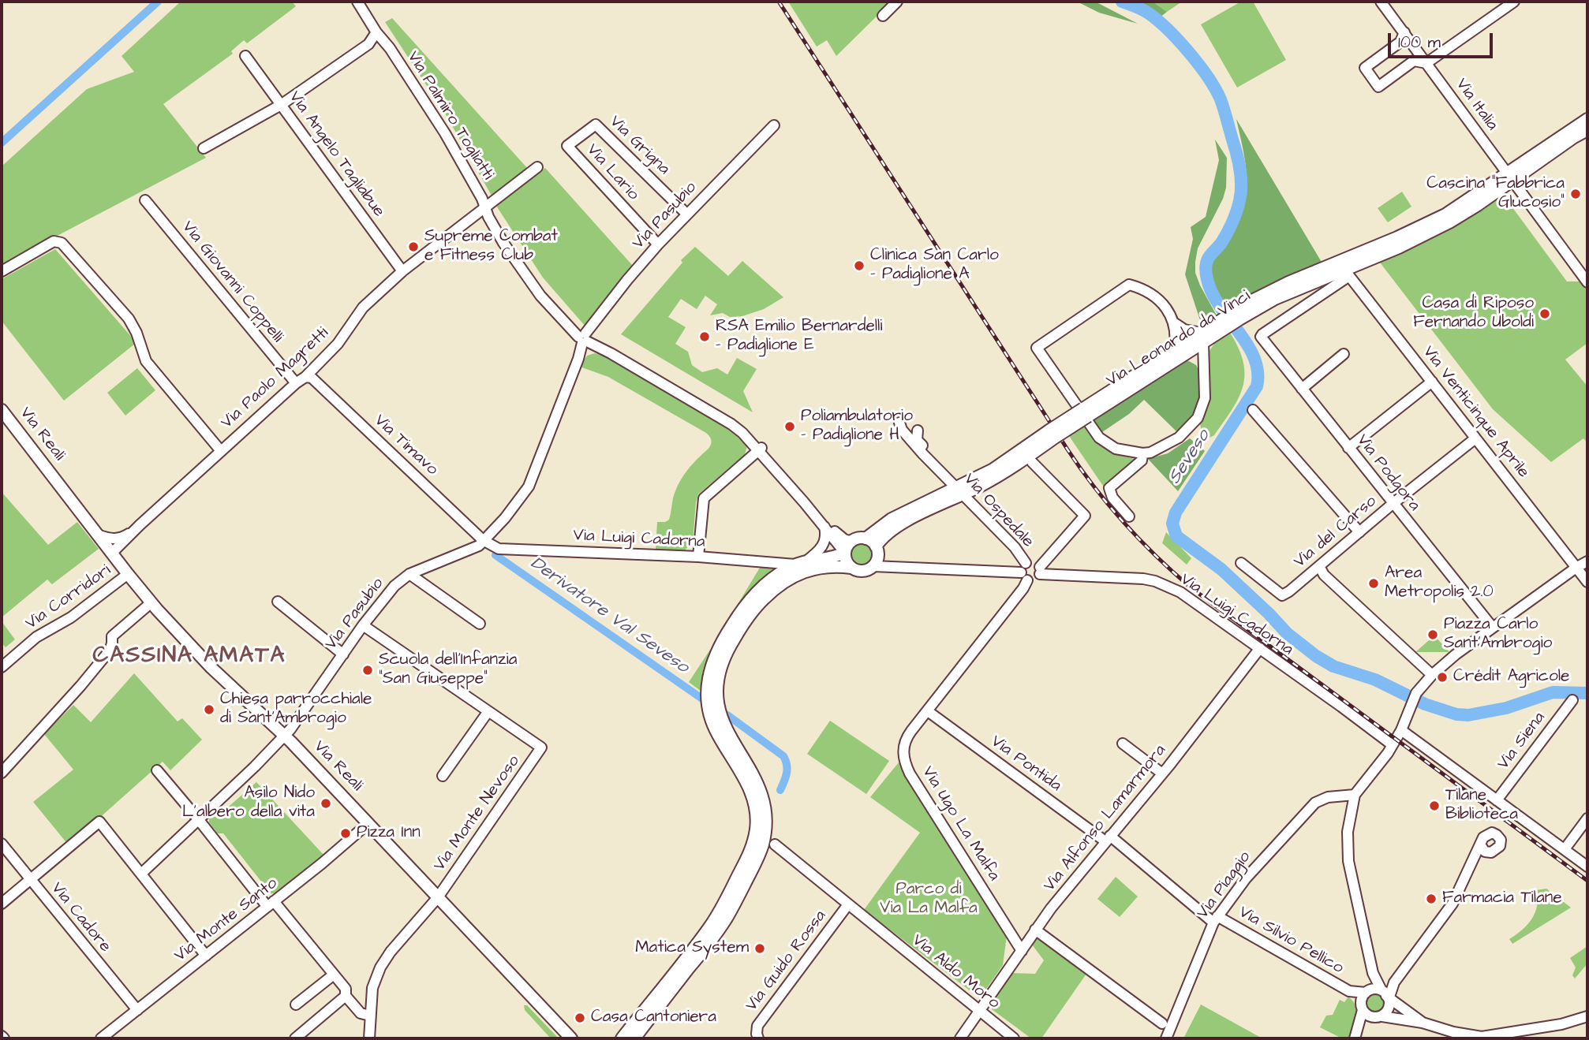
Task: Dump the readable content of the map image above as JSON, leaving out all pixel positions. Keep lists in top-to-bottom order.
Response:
{
  "streets": {
    "main road": ["Via Leonardo da Vinci", "Via Reali"],
    "street": [
      "Via Italia",
      "Via Palmiro Togliatti",
      "Via Grigna",
      "Via Angelo Tagliabue",
      "Via Lario",
      "Via Pasubio",
      "Via Giovanni Coppelli",
      "Via Paolo Magretti",
      "Via Venticinque Aprile",
      "Via Timavo",
      "Via Podgora",
      "Via Ospedale",
      "Via del Carso",
      "Via Luigi Cadorna",
      "Via Corridori",
      "Via Siena",
      "Via Pontida",
      "Via Monte Nevoso",
      "Via Alfonso Lamarmora",
      "Via Ugo La Malfa",
      "Via Piaggio",
      "Via Cadore",
      "Via Monte Santo",
      "Via Silvio Pellico",
      "Via Guido Rossa",
      "Via Aldo Moro"
    ]
  },
  "crossings": [
    ["Via Italia", "Via Leonardo da Vinci"],
    ["Via Palmiro Togliatti", "Via Pasubio"],
    ["Via Palmiro Togliatti", "Via Paolo Magretti"],
    ["Via Grigna", "Via Lario"],
    ["Via Grigna", "Via Pasubio"],
    ["Via Angelo Tagliabue", "Via Paolo Magretti"],
    ["Via Lario", "Via Pasubio"],
    ["Via Pasubio", "Via Reali"],
    ["Via Pasubio", "Via Timavo"],
    ["Via Pasubio", "Via Luigi Cadorna"],
    ["Via Giovanni Coppelli", "Via Paolo Magretti"],
    ["Via Leonardo da Vinci", "Via Venticinque Aprile"],
    ["Via Leonardo da Vinci", "Via Podgora"],
    ["Via Leonardo da Vinci", "Via Ospedale"],
    ["Via Paolo Magretti", "Via Reali"],
    ["Via Paolo Magretti", "Via Timavo"],
    ["Via Venticinque Aprile", "Via del Carso"],
    ["Via Reali", "Via Corridori"],
    ["Via Reali", "Via Monte Nevoso"],
    ["Via Reali", "Via Monte Santo"],
    ["Via Timavo", "Via Luigi Cadorna"],
    ["Via Podgora", "Via del Carso"],
    ["Via Ospedale", "Via Luigi Cadorna"],
    ["Via Ospedale", "Via Ugo La Malfa"],
    ["Via Luigi Cadorna", "Via Alfonso Lamarmora"],
    ["Via Luigi Cadorna", "Via Ugo La Malfa"],
    ["Via Pontida", "Via Alfonso Lamarmora"],
    ["Via Pontida", "Via Ugo La Malfa"],
    ["Via Pontida", "Via Piaggio"],
    ["Via Pontida", "Via Silvio Pellico"],
    ["Via Alfonso Lamarmora", "Via Ugo La Malfa"],
    ["Via Alfonso Lamarmora", "Via Aldo Moro"],
    ["Via Piaggio", "Via Silvio Pellico"],
    ["Via Cadore", "Via Monte Santo"],
    ["Via Guido Rossa", "Via Aldo Moro"]
  ],
  "districts": ["CASSINA AMATA"],
  "water": ["Seveso", "Derivatore Val Seveso"],
  "parks": ["Parco di Via La Malfa"],
  "places": [
    "Cascina \"Fabbrica Glucosio\"",
    "Supreme Combat e Fitness Club",
    "Clinica San Carlo - Padiglione A",
    "Casa di Riposo Fernando Uboldi",
    "RSA Emilio Bernardelli - Padiglione E",
    "Poliambulatorio - Padiglione H",
    "Area Metropolis 2.0",
    "Piazza Carlo Sant'Ambrogio",
    "Scuola dell'Infanzia \"San Giuseppe\"",
    "Crédit Agricole",
    "Chiesa parrocchiale di Sant'Ambrogio",
    "Asilo Nido L'albero della vita",
    "Tilane Biblioteca",
    "Pizza Inn",
    "Farmacia Tilane",
    "Matica System",
    "Casa Cantoniera"
  ],
  "scale_bar": "100 m"
}
